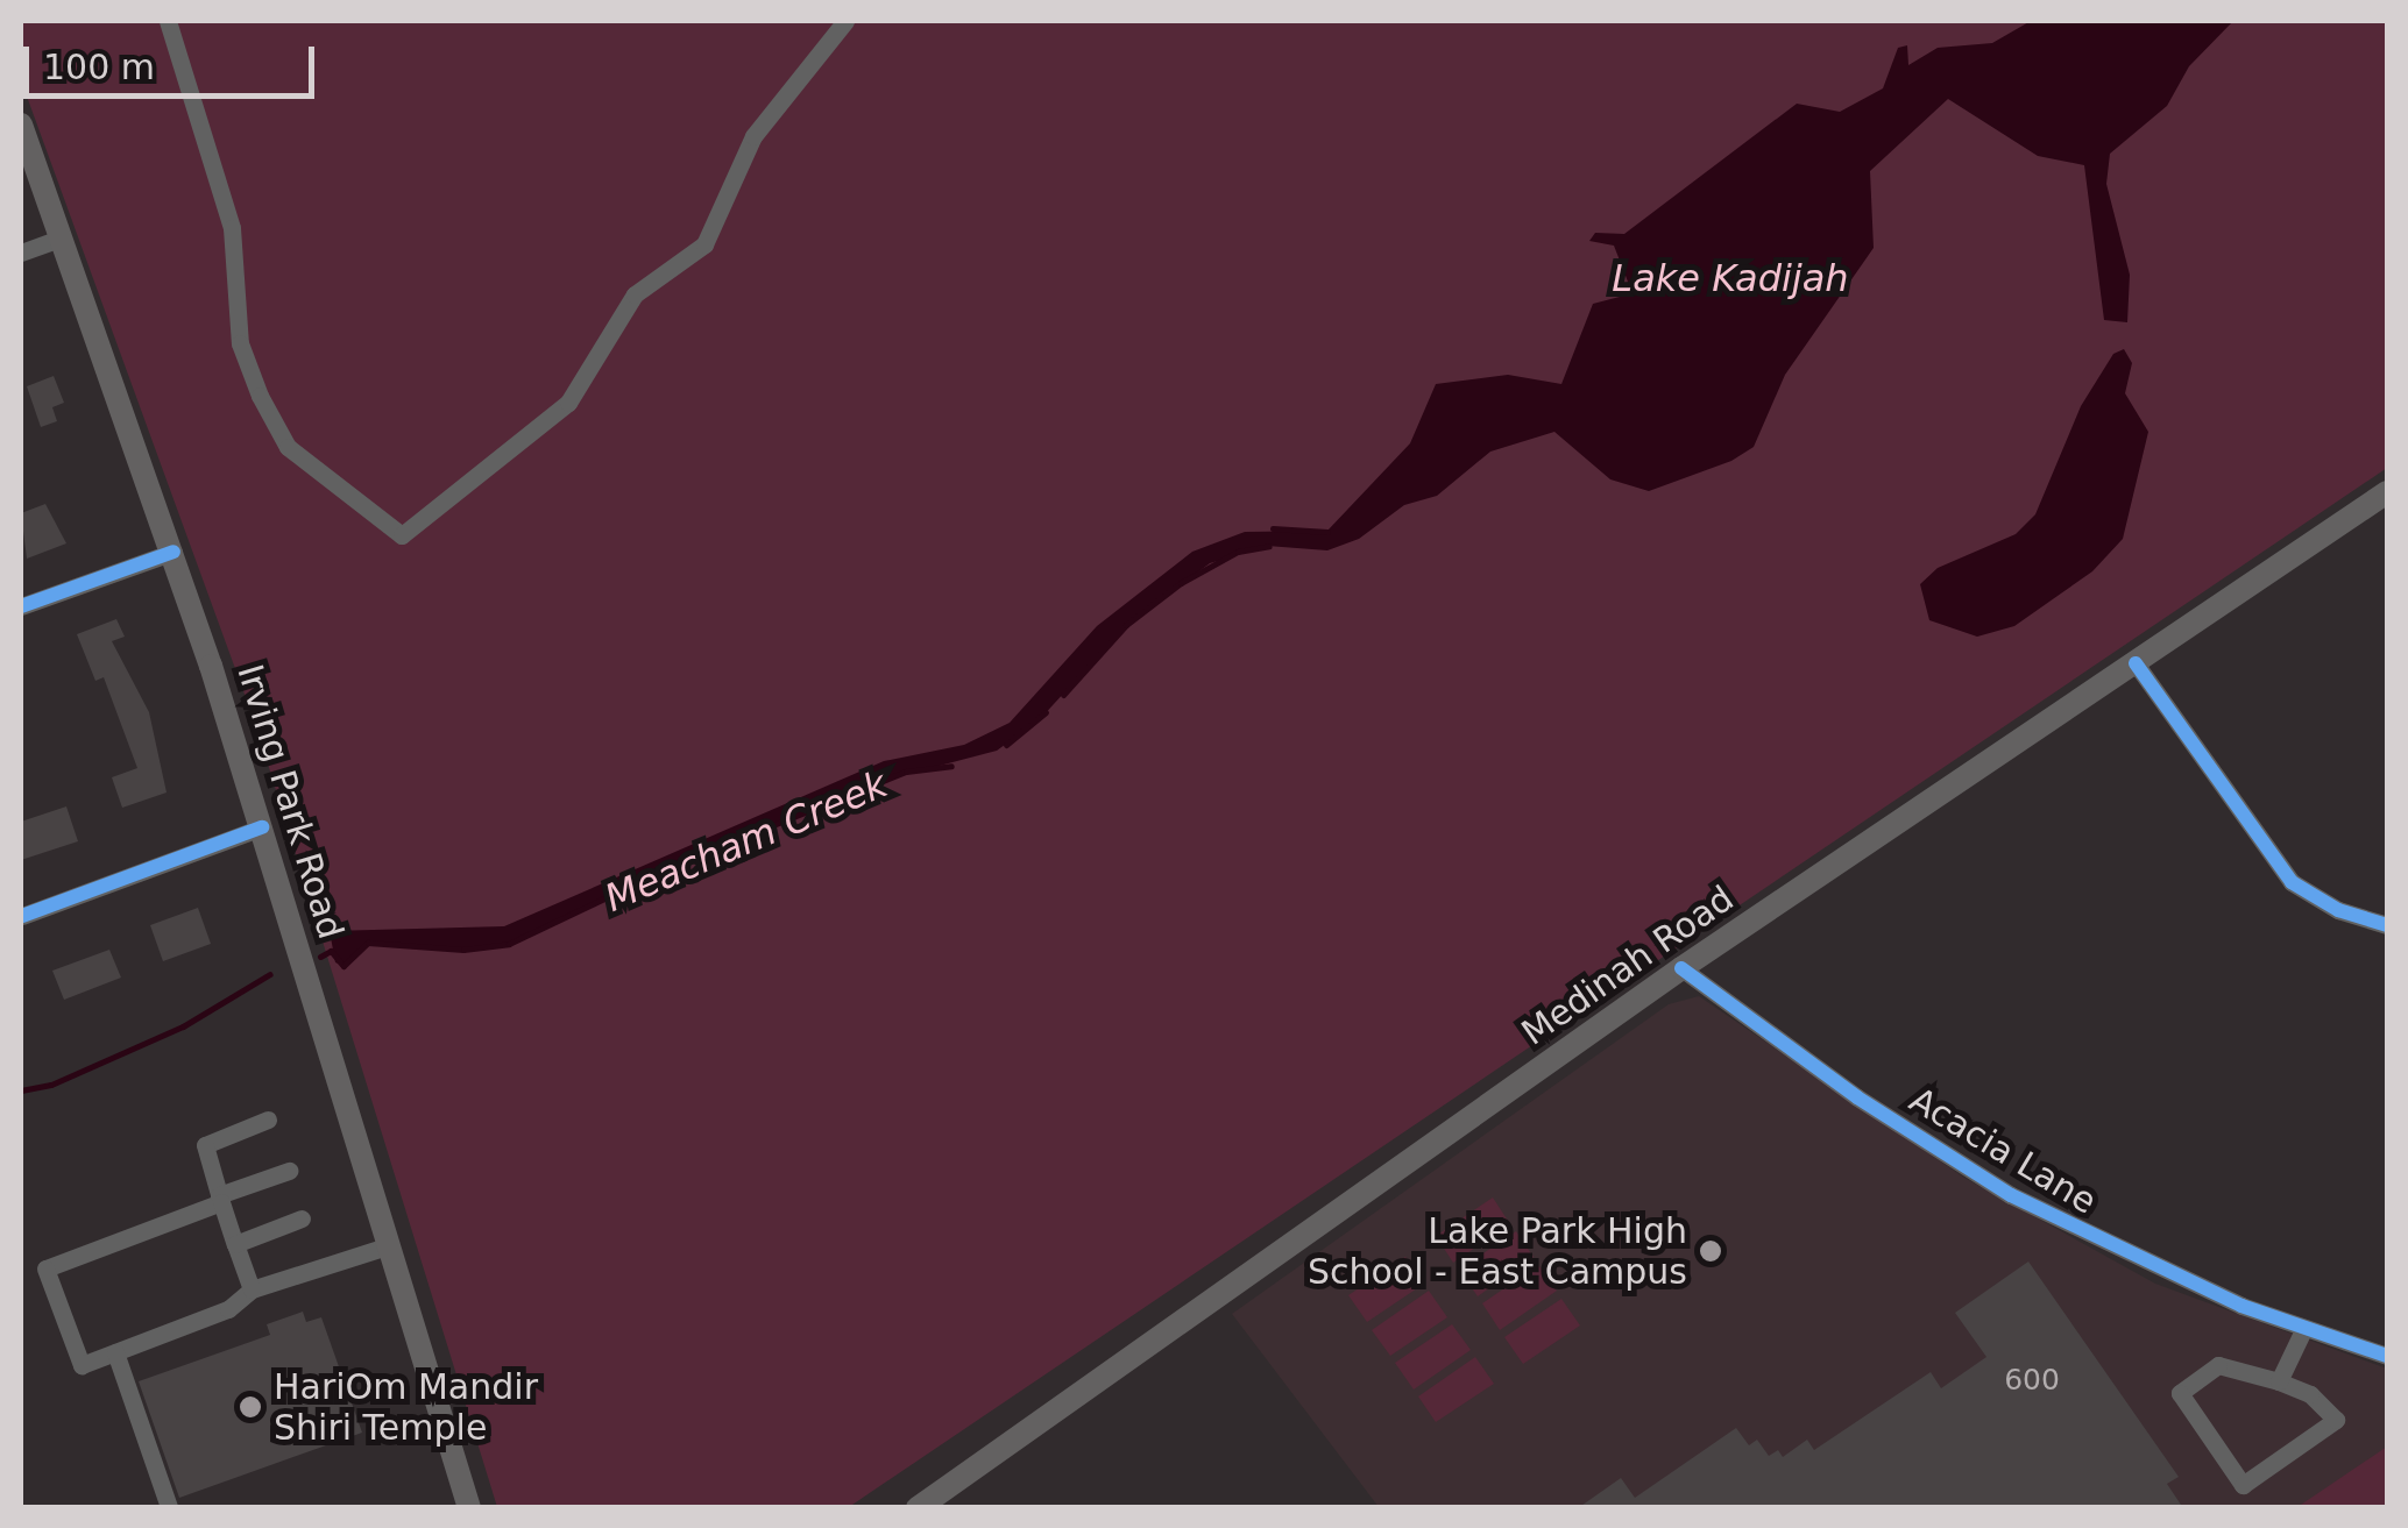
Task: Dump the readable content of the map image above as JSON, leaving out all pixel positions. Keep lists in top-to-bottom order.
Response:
{
  "streets": {
    "main road": ["Irving Park Road", "Medinah Road"],
    "street": ["Acacia Lane"]
  },
  "crossings": [
    ["Medinah Road", "Acacia Lane"]
  ],
  "water": ["Lake Kadijah", "Meacham Creek"],
  "places": ["Lake Park High School - East Campus", "HariOm Mandir Shiri Temple"],
  "house_numbers": ["600"],
  "scale_bar": "100 m"
}
